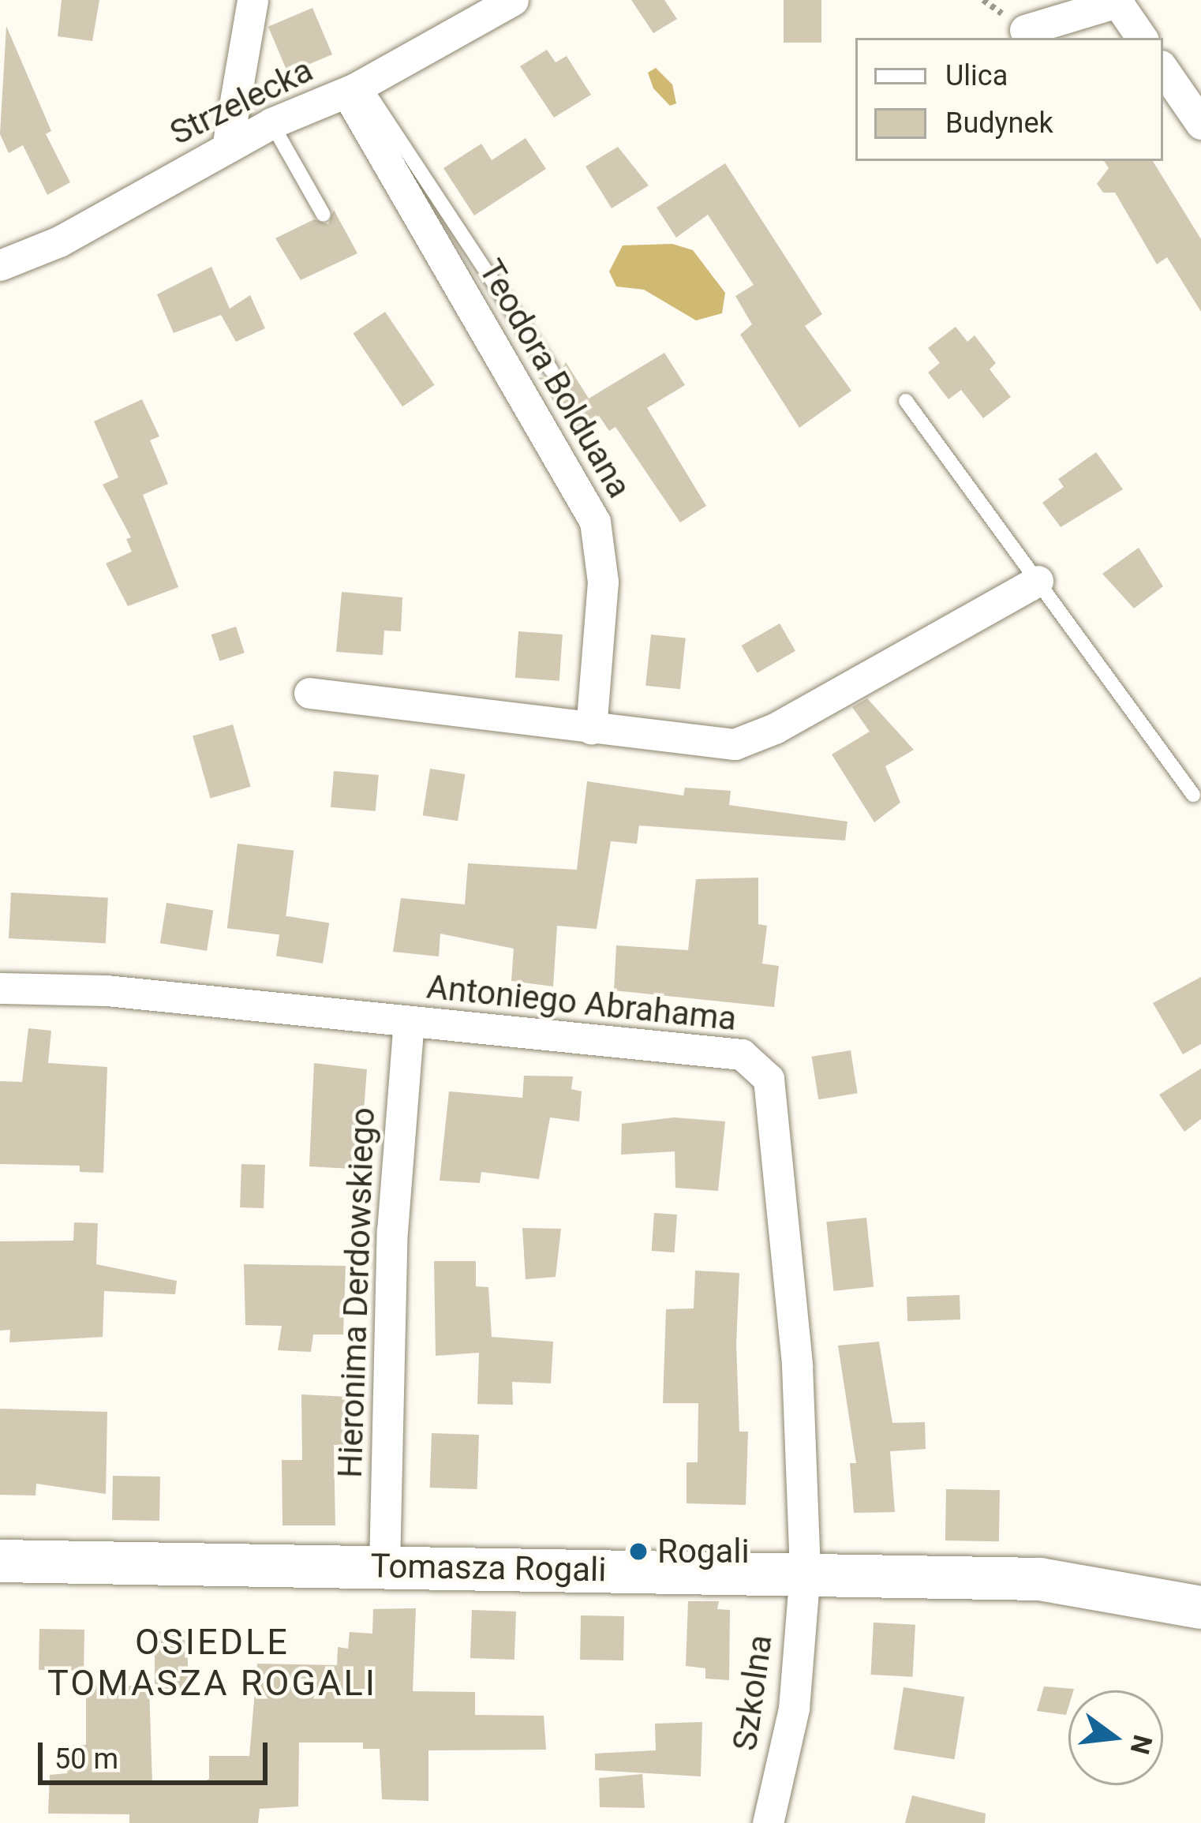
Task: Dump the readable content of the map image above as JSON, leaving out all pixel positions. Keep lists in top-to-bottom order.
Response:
{
  "streets": {
    "street": [
      "Strzelecka",
      "Teodora Bolduana",
      "Antoniego Abrahama",
      "Hieronima Derdowskiego",
      "Tomasza Rogali",
      "Szkolna"
    ]
  },
  "crossings": [
    ["Strzelecka", "Teodora Bolduana"],
    ["Antoniego Abrahama", "Hieronima Derdowskiego"],
    ["Antoniego Abrahama", "Tomasza Rogali"],
    ["Antoniego Abrahama", "Szkolna"],
    ["Hieronima Derdowskiego", "Tomasza Rogali"],
    ["Tomasza Rogali", "Szkolna"]
  ],
  "districts": ["OSIEDLE TOMASZA ROGALI"],
  "places": ["Rogali"],
  "legend": ["Ulica", "Budynek"],
  "scale_bar": "50 m",
  "north": "right"
}
